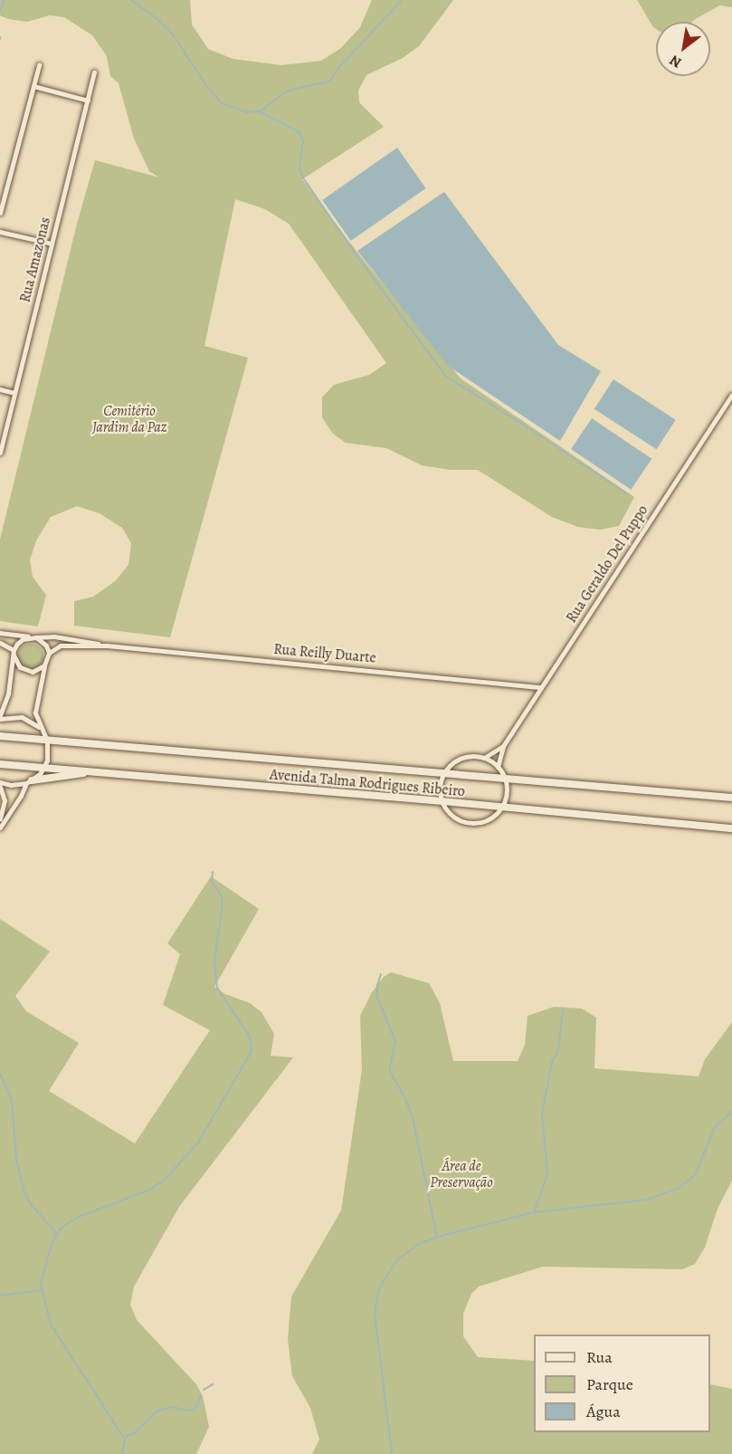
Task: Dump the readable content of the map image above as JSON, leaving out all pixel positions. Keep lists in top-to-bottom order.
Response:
{
  "streets": {
    "main road": ["Avenida Talma Rodrigues Ribeiro"],
    "street": ["Rua Amazonas", "Rua Geraldo Del Puppo", "Rua Reilly Duarte"]
  },
  "crossings": [
    ["Rua Geraldo Del Puppo", "Rua Reilly Duarte"]
  ],
  "parks": ["Cemitério Jardim da Paz", "Área de Preservação"],
  "legend": ["Rua", "Parque", "Água"],
  "north": "bottom left"
}
